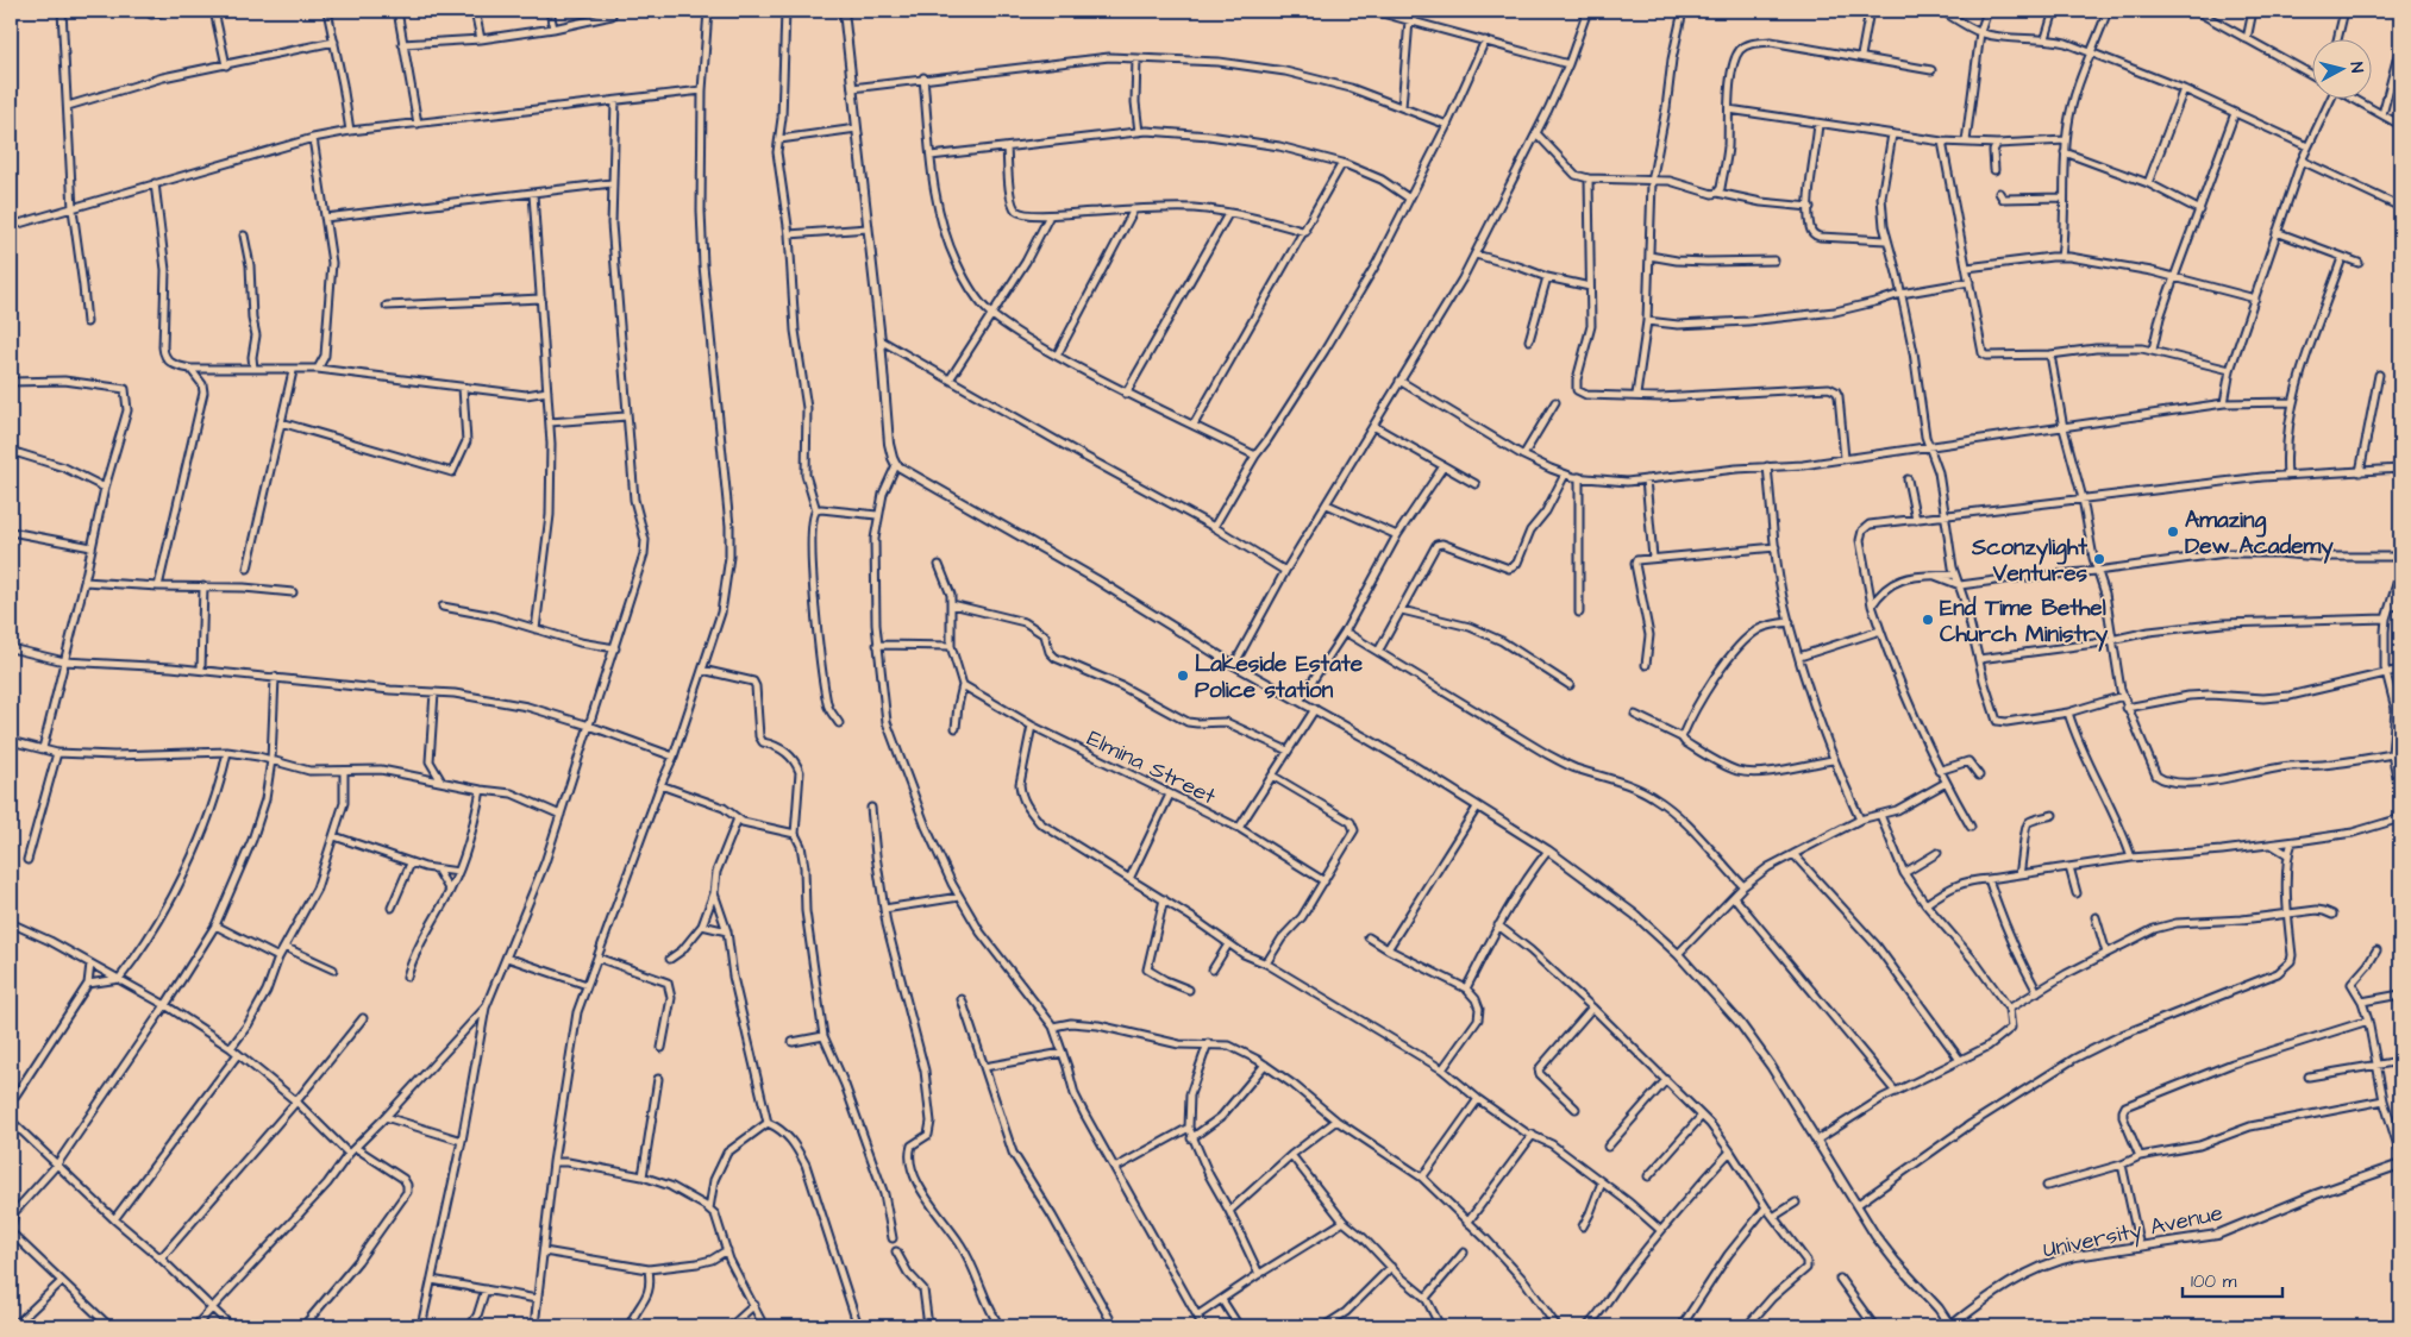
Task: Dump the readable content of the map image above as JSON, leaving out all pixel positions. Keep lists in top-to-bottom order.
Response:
{
  "streets": {
    "street": ["Elmina Street", "University Avenue"]
  },
  "places": [
    "Amazing Dew Academy",
    "Sconzylight Ventures",
    "End Time Bethel Church Ministry",
    "Lakeside Estate Police station"
  ],
  "scale_bar": "100 m",
  "north": "right"
}
